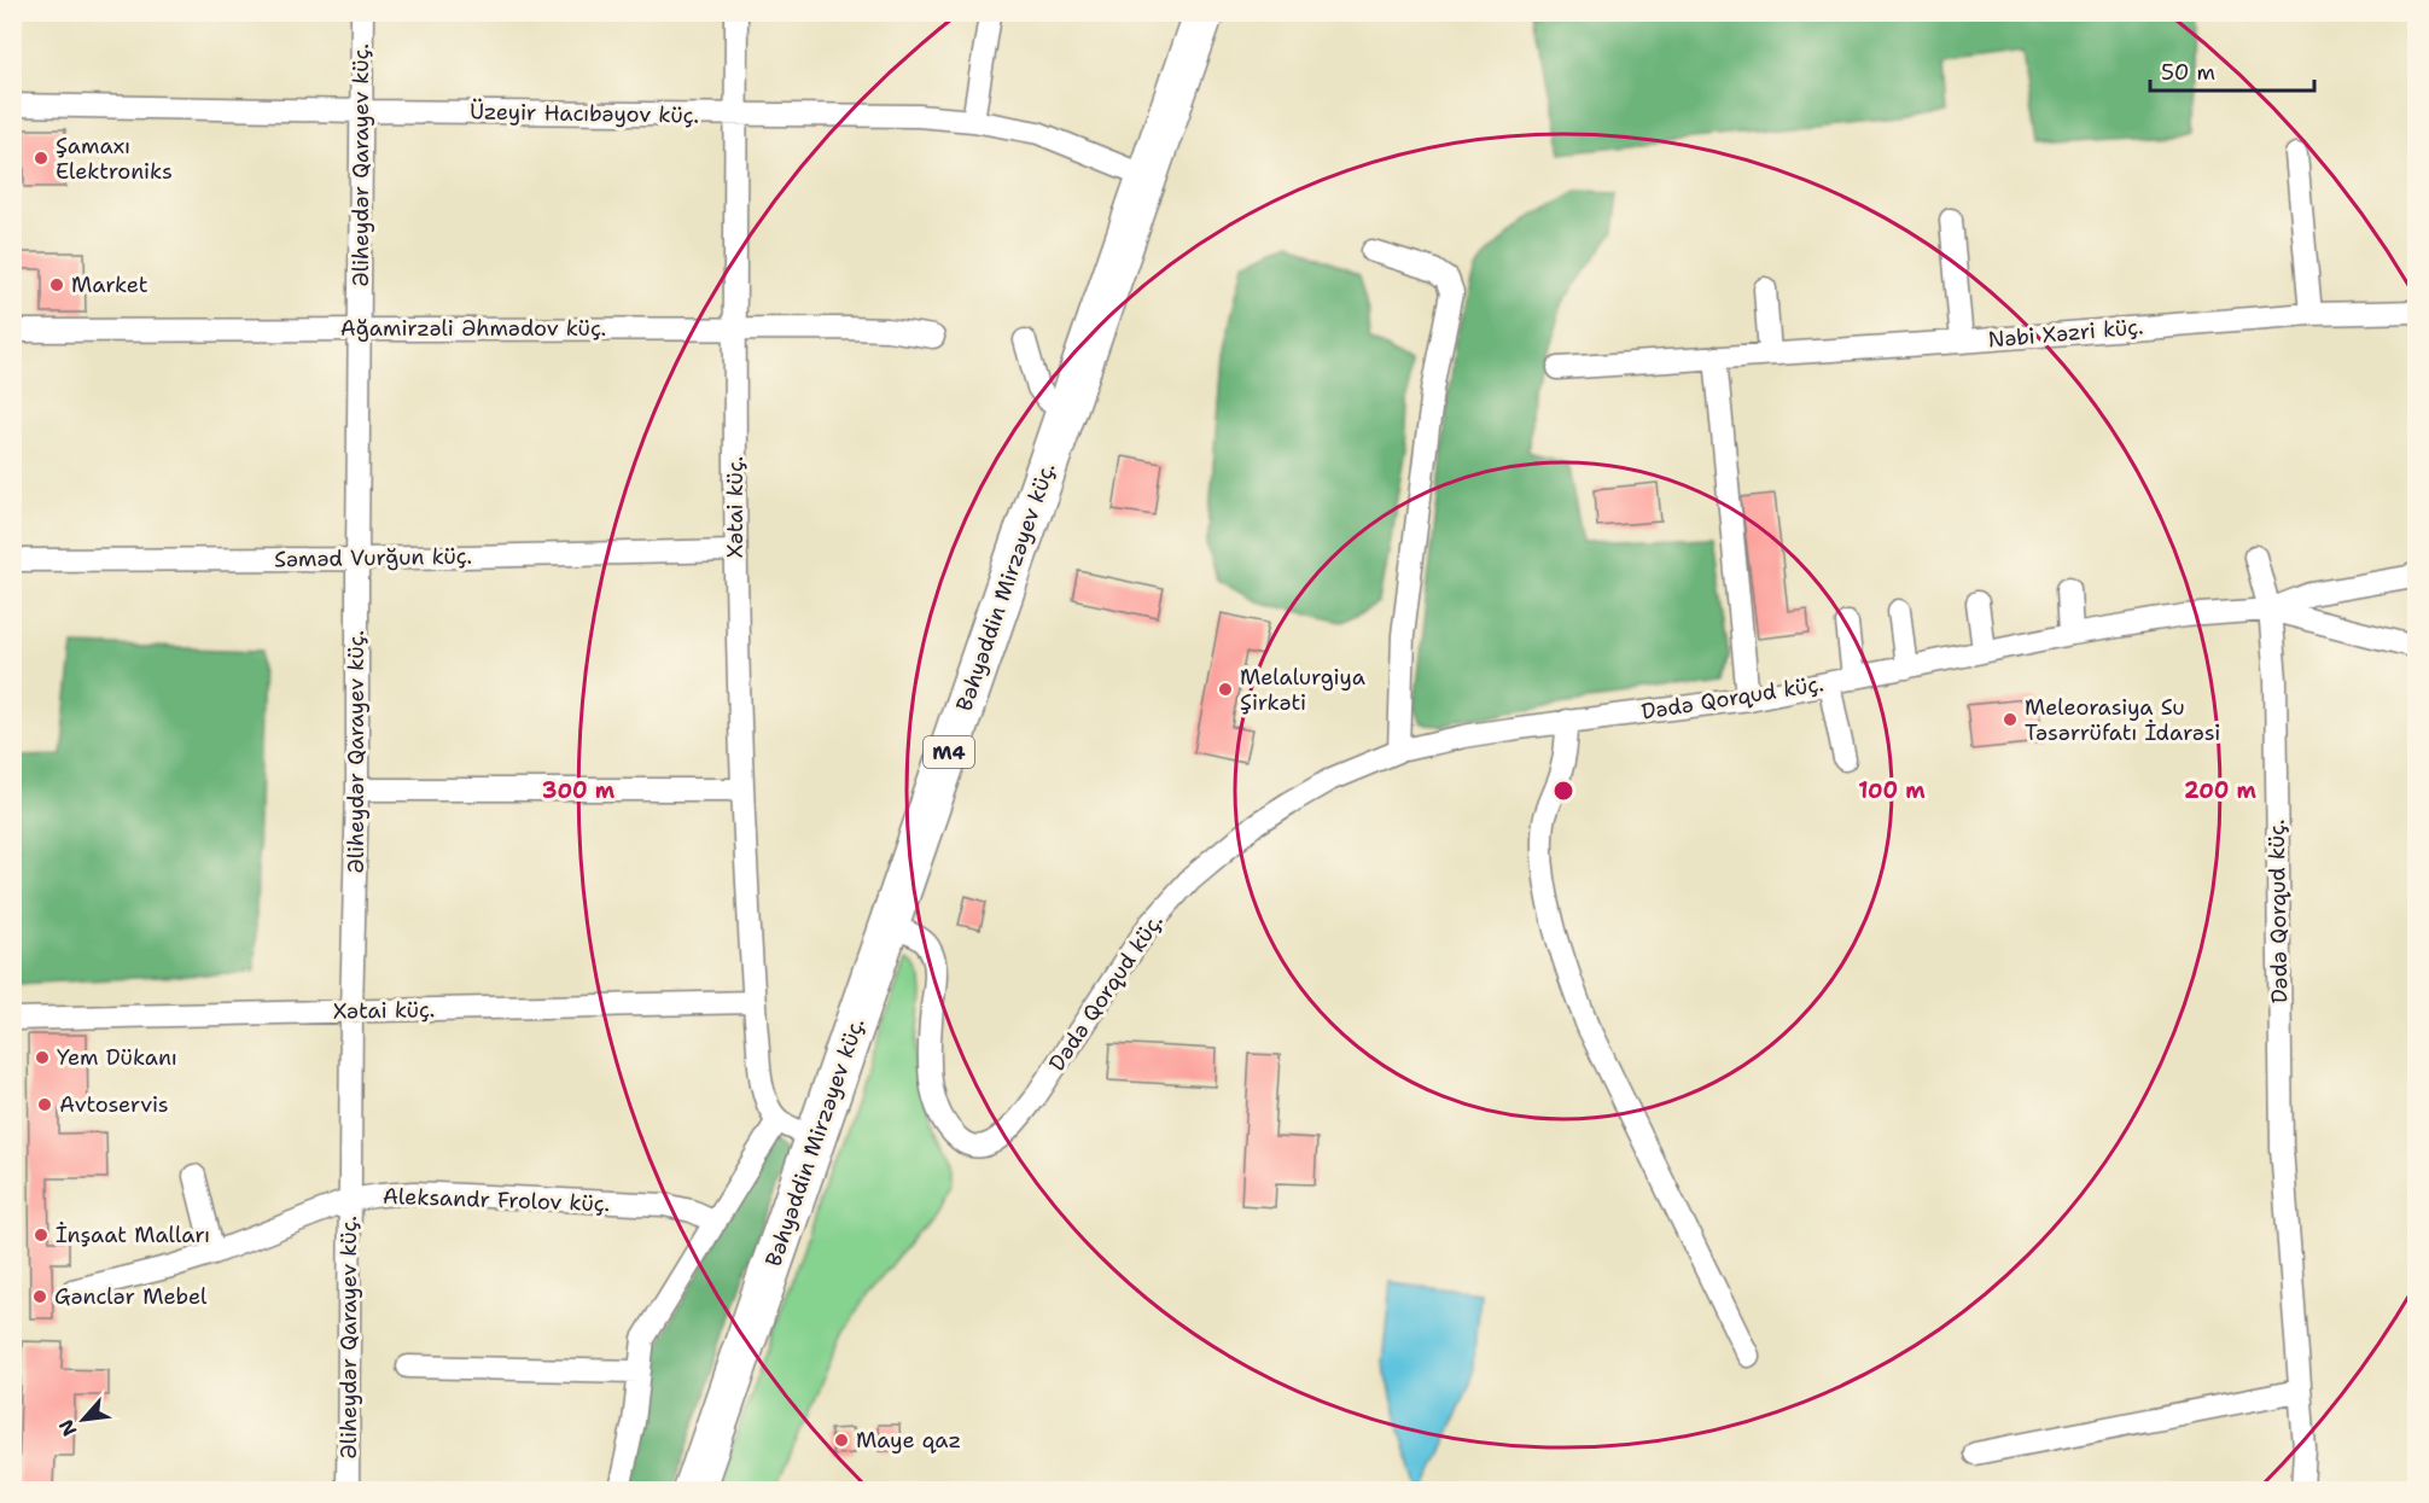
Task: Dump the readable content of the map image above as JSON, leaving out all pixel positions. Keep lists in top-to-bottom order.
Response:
{
  "streets": {
    "highway": ["Bəhyəddin Mirzəyev küç.", "M4"],
    "street": [
      "Üzeyir Hacıbəyov küç.",
      "Əliheydər Qarayev küç.",
      "Ağamirzəli Əhmədov küç.",
      "Nəbi Xəzri küç.",
      "Xətai küç.",
      "Səməd Vurğun küç.",
      "Dədə Qorqud küç.",
      "Aleksandr Frolov küç."
    ]
  },
  "crossings": [
    ["Üzeyir Hacıbəyov küç.", "Əliheydər Qarayev küç."],
    ["Üzeyir Hacıbəyov küç.", "Xətai küç."],
    ["Üzeyir Hacıbəyov küç.", "Bəhyəddin Mirzəyev küç."],
    ["Əliheydər Qarayev küç.", "Ağamirzəli Əhmədov küç."],
    ["Əliheydər Qarayev küç.", "Xətai küç."],
    ["Əliheydər Qarayev küç.", "Səməd Vurğun küç."],
    ["Əliheydər Qarayev küç.", "Aleksandr Frolov küç."],
    ["Ağamirzəli Əhmədov küç.", "Xətai küç."],
    ["Xətai küç.", "Səməd Vurğun küç."],
    ["Bəhyəddin Mirzəyev küç.", "Dədə Qorqud küç."]
  ],
  "places": [
    "Şamaxı Elektroniks",
    "Market",
    "Melalurgiya Şirkəti",
    "Meleorasiya Su Təsərrüfatı İdarəsi",
    "Yem Dükanı",
    "Avtoservis",
    "İnşaat Malları",
    "Gənclər Mebel",
    "Maye qaz"
  ],
  "scale_bar": "50 m",
  "north": "bottom left",
  "rings": ["100 m", "200 m", "300 m"]
}
